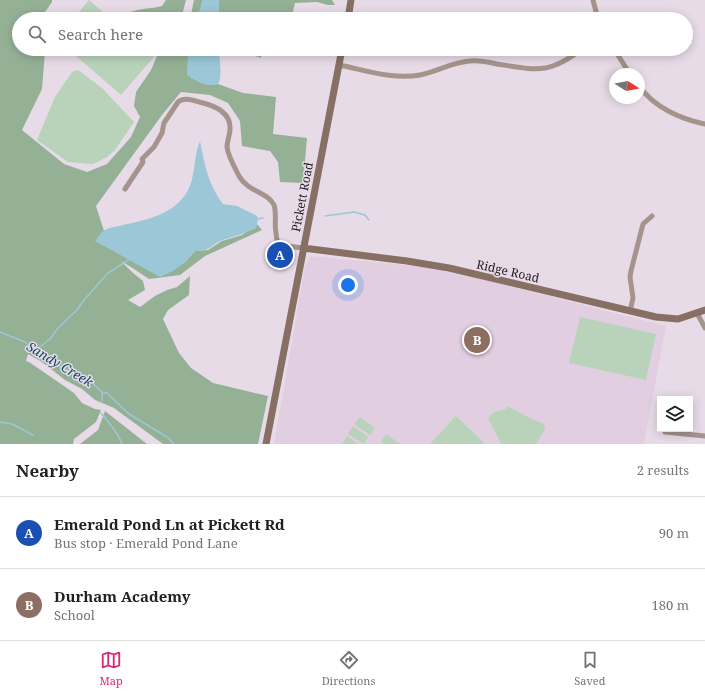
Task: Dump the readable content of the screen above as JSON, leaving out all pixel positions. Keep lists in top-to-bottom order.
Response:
{
  "streets": {
    "street": ["Pickett Road", "Ridge Road"]
  },
  "crossings": [
    ["Pickett Road", "Ridge Road"]
  ],
  "water": ["Sandy Creek"],
  "north": "right",
  "page": {
    "search": "Search here",
    "pins": ["A", "B"],
    "heading": ["Nearby", "2 results"],
    "list": [
      {
        "mark": "A",
        "name": "Emerald Pond Ln at Pickett Rd",
        "note": "Bus stop · Emerald Pond Lane",
        "value": "90 m"
      },
      {
        "mark": "B",
        "name": "Durham Academy",
        "note": "School",
        "value": "180 m"
      }
    ],
    "nav": ["Map", "Directions", "Saved"]
  }
}
